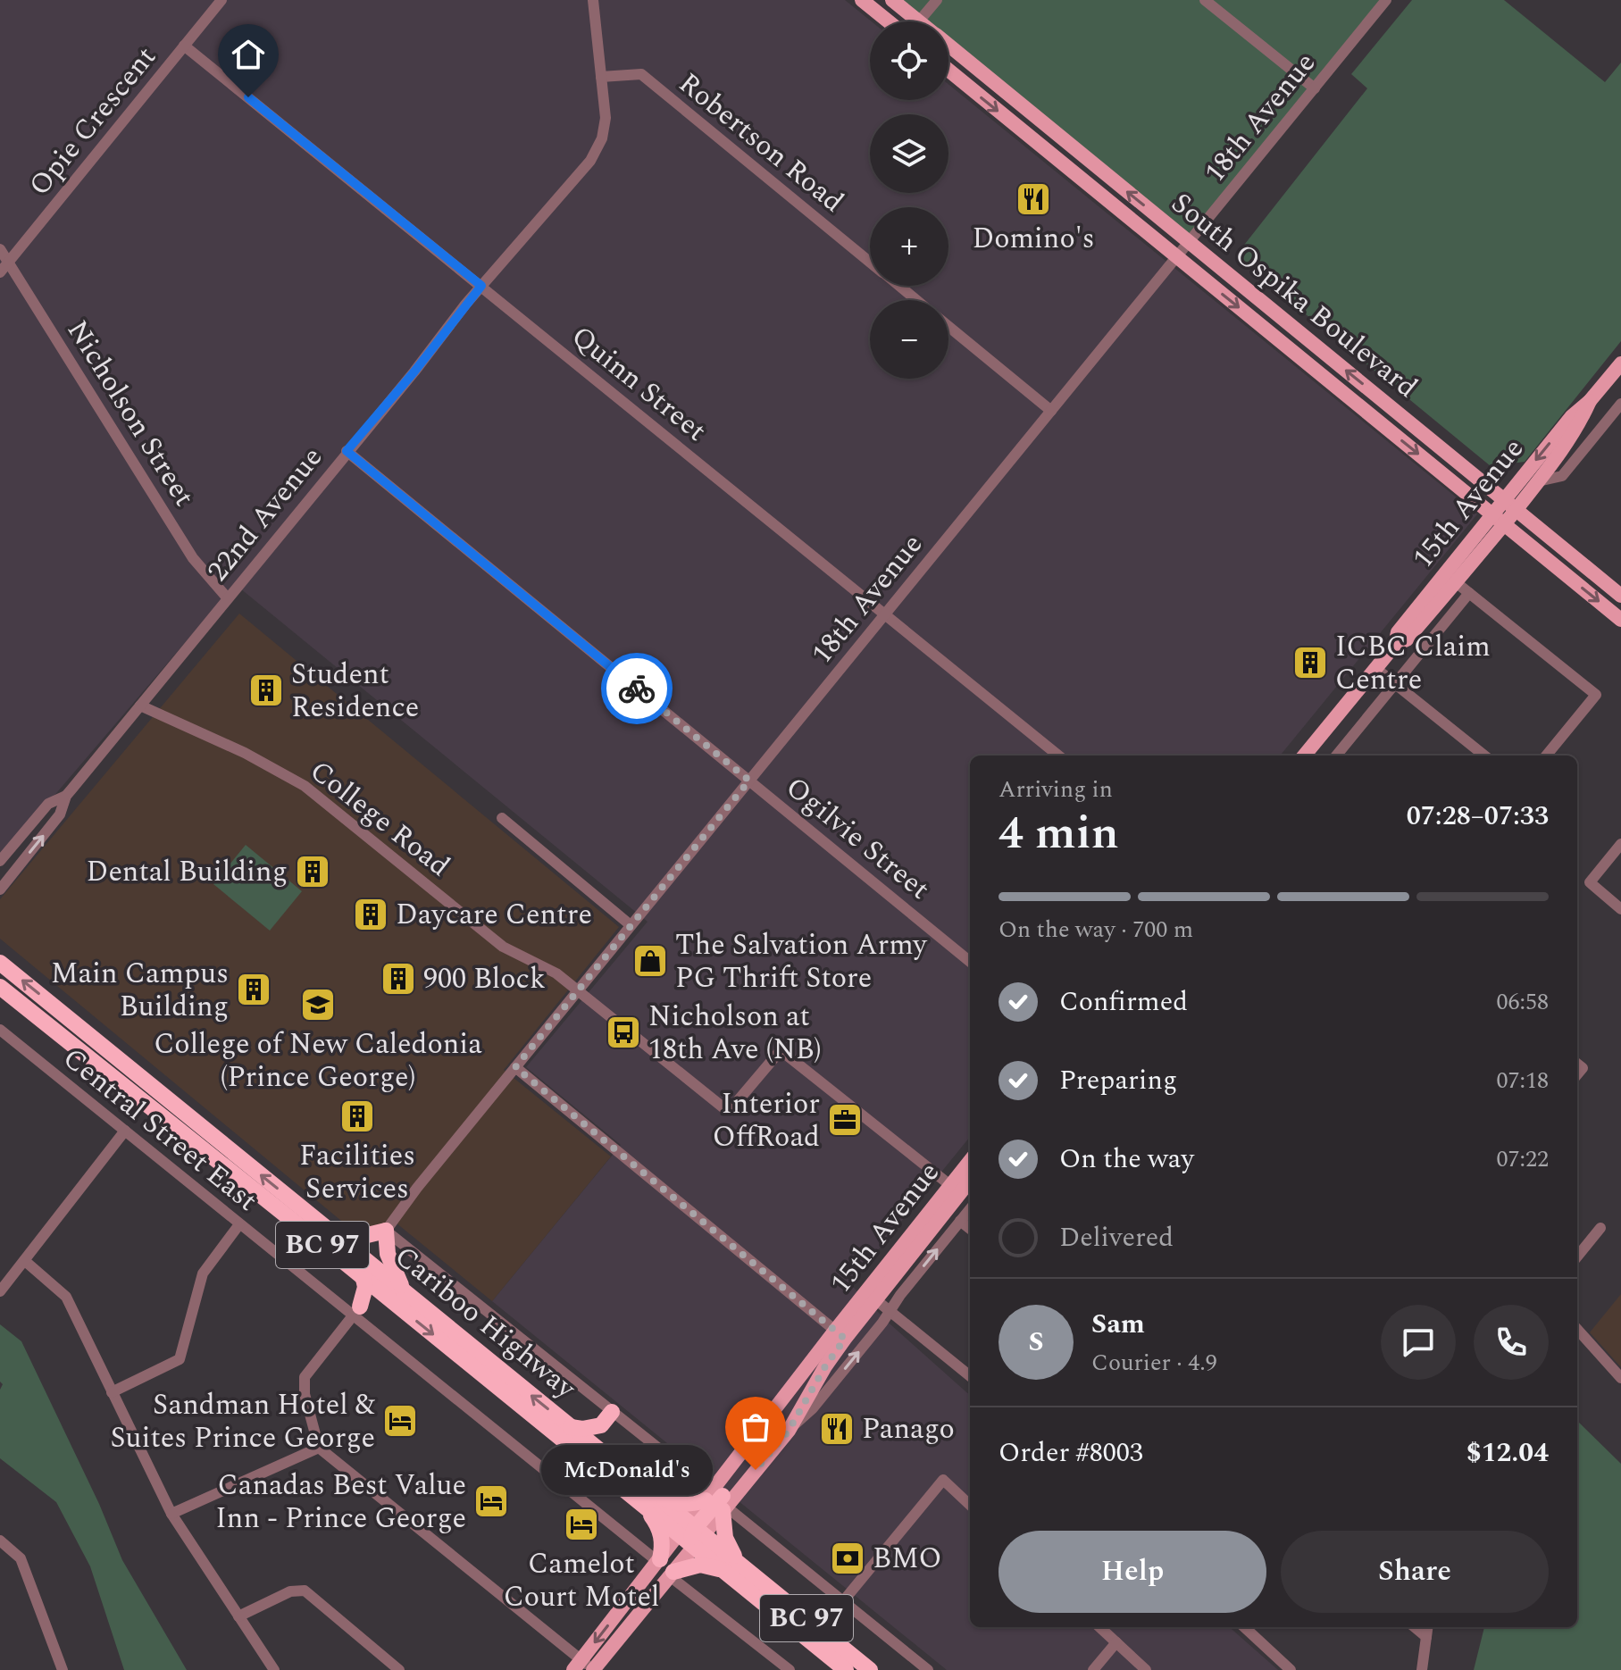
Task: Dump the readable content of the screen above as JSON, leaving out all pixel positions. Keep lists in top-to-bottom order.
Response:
{
  "streets": {
    "highway": ["BC 97", "Cariboo Highway"],
    "main road": ["South Ospika Boulevard", "15th Avenue"],
    "street": [
      "18th Avenue",
      "Opie Crescent",
      "Robertson Road",
      "Quinn Street",
      "Nicholson Street",
      "22nd Avenue",
      "College Road",
      "Ogilvie Street",
      "Central Street East"
    ]
  },
  "crossings": [
    ["18th Avenue", "Robertson Road"],
    ["18th Avenue", "South Ospika Boulevard"],
    ["18th Avenue", "Quinn Street"],
    ["18th Avenue", "College Road"],
    ["18th Avenue", "Ogilvie Street"],
    ["Opie Crescent", "Quinn Street"],
    ["Opie Crescent", "Nicholson Street"],
    ["Robertson Road", "22nd Avenue"],
    ["South Ospika Boulevard", "15th Avenue"],
    ["Quinn Street", "22nd Avenue"],
    ["Nicholson Street", "22nd Avenue"],
    ["22nd Avenue", "College Road"],
    ["22nd Avenue", "Ogilvie Street"]
  ],
  "places": {
    "restaurant": ["Domino's", "Panago"],
    "building": [
      "ICBC Claim Centre",
      "Student Residence",
      "Dental Building",
      "Daycare Centre",
      "900 Block",
      "Main Campus Building",
      "Facilities Services"
    ],
    "shop": ["The Salvation Army PG Thrift Store"],
    "school or university": ["College of New Caledonia (Prince George)"],
    "bus stop": ["Nicholson at 18th Ave (NB)"],
    "office": ["Interior OffRoad"],
    "hotel": ["Sandman Hotel & Suites Prince George", "Canadas Best Value Inn - Prince George", "Camelot Court Motel"],
    "other": ["McDonald's"],
    "bank": ["BMO"]
  },
  "page": {
    "map_buttons": ["+", "−"],
    "heading": ["4 min", "Arriving in", "07:28–07:33"],
    "panel": [
      "Sam",
      "Courier · 4.9",
      "Order #8003",
      "$12.04"
    ],
    "bar": "On the way · 700 m",
    "list": [
      ["Confirmed", "06:58"],
      ["Preparing", "07:18"],
      ["On the way", "07:22"],
      "Delivered"
    ],
    "round": "S",
    "bubble": "McDonald's",
    "buttons": ["Help", "Share"]
  }
}
